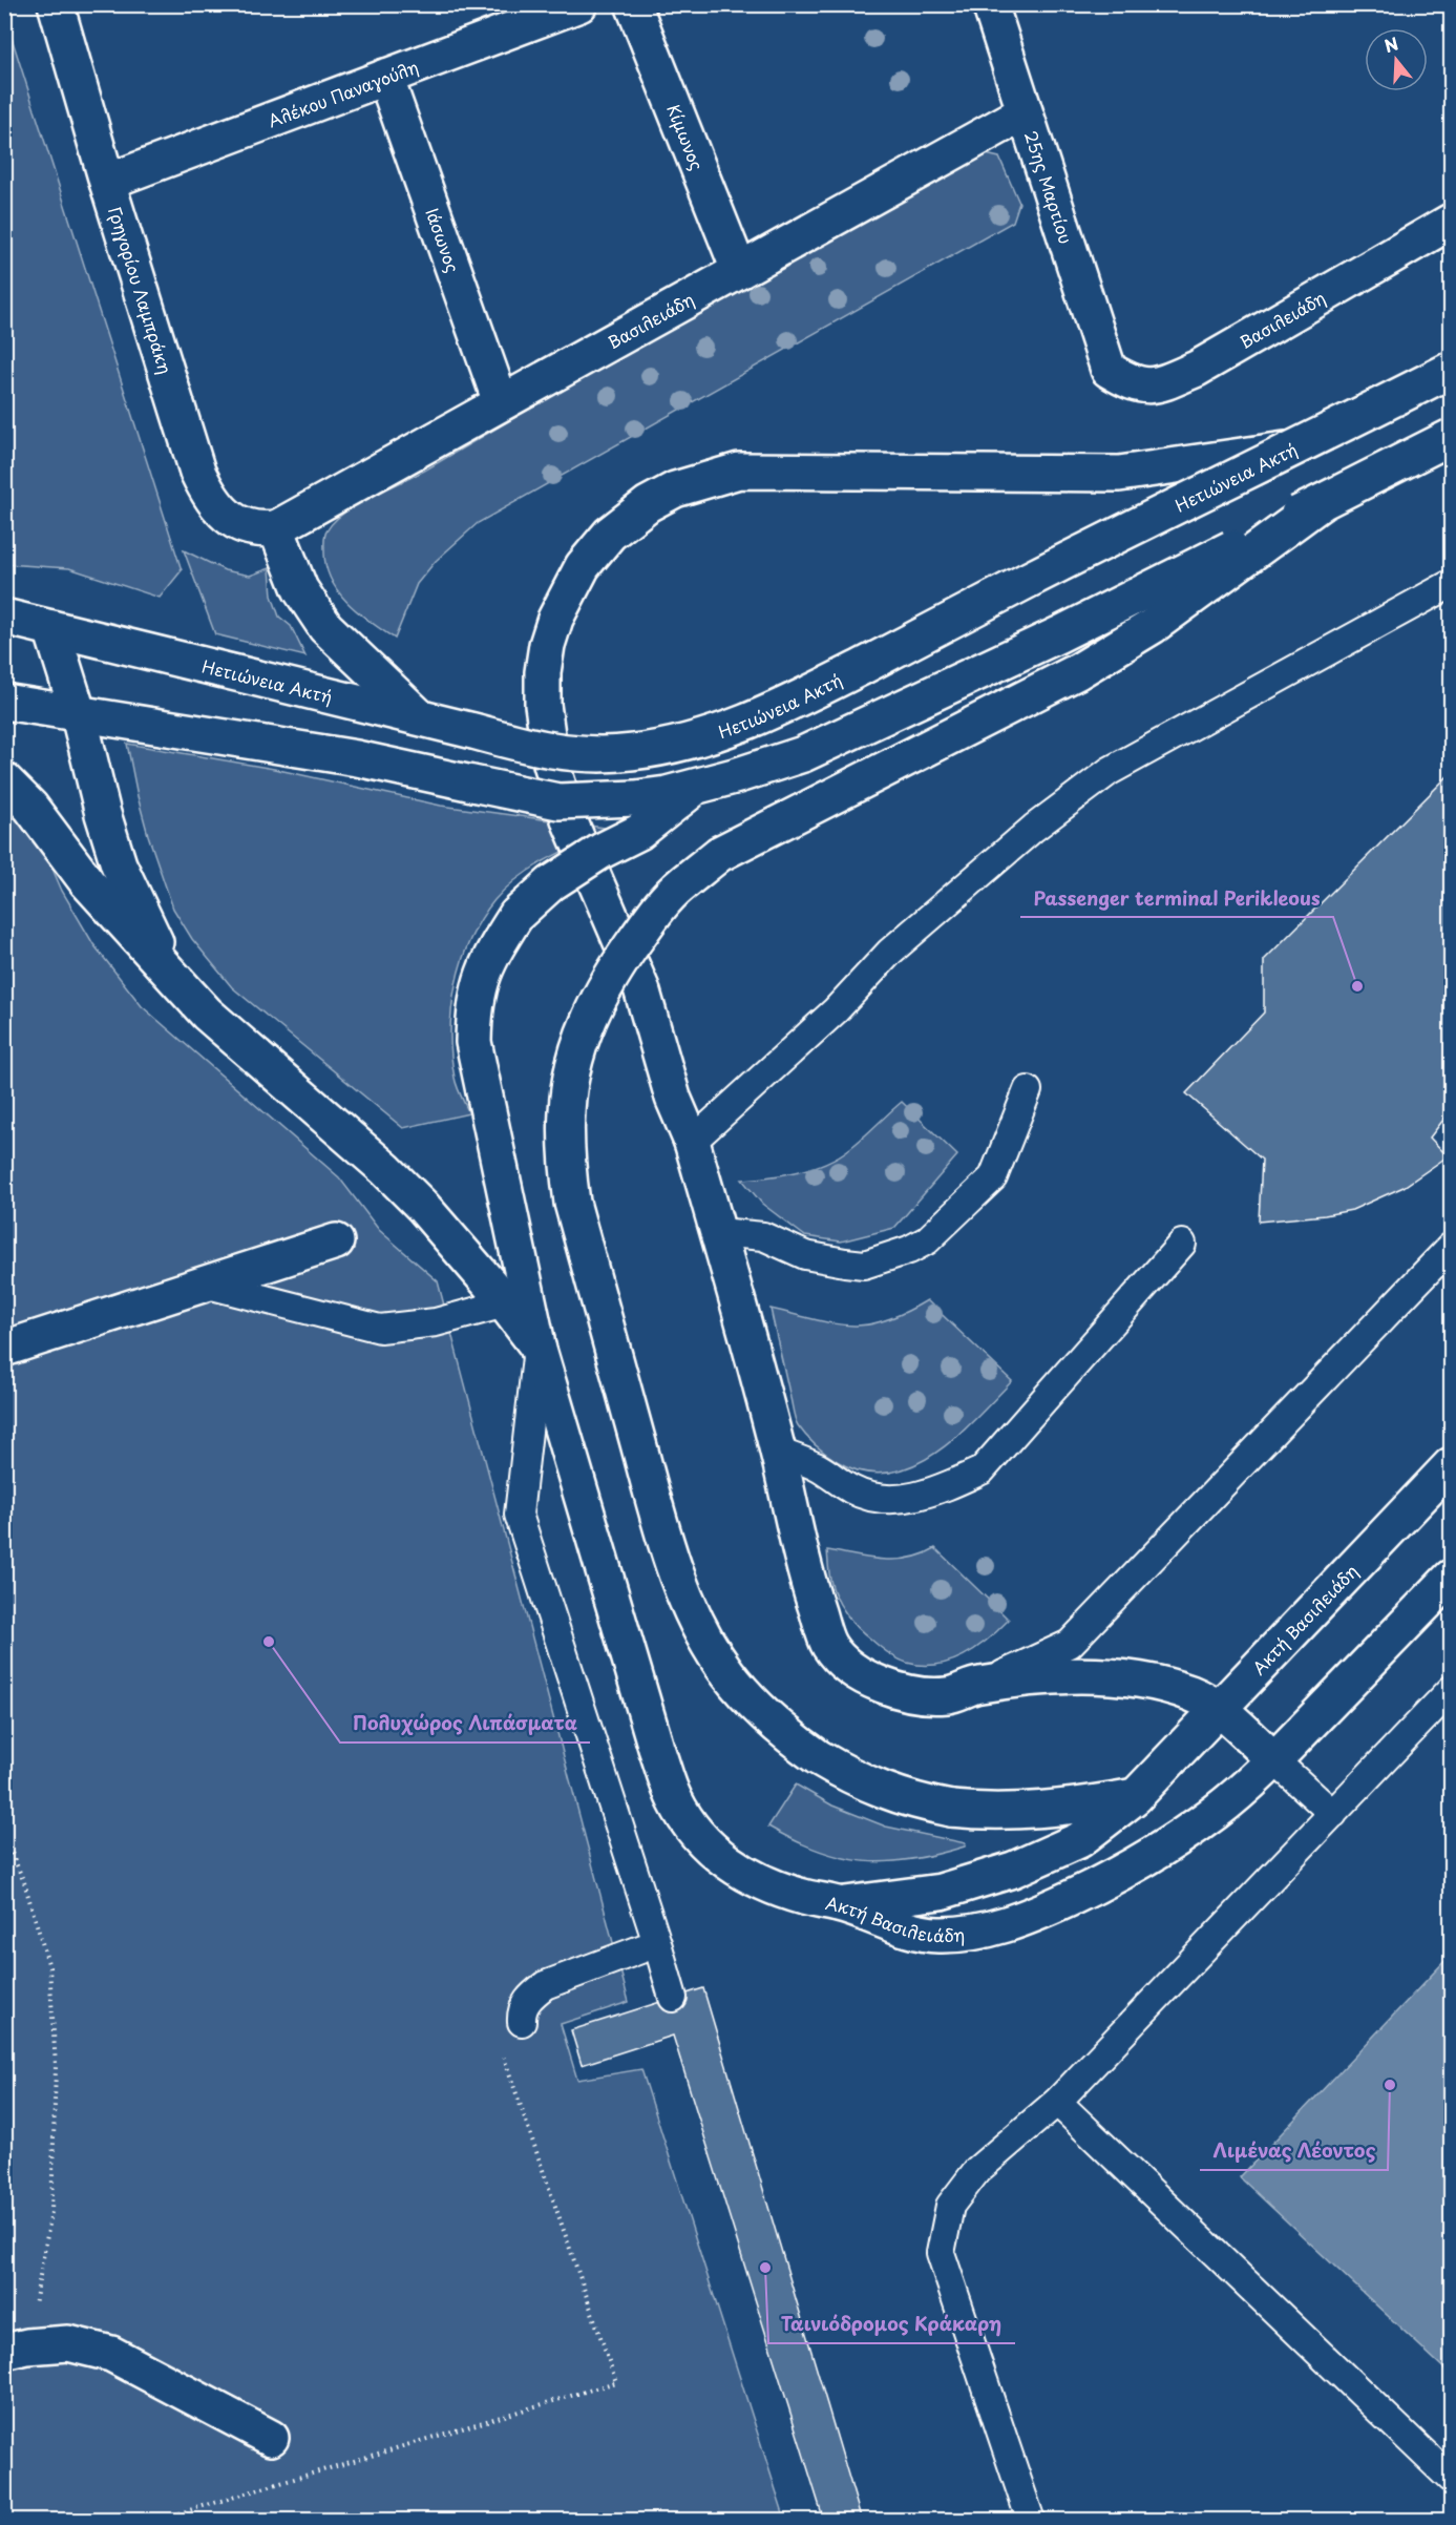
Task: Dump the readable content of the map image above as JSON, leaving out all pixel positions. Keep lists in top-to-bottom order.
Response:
{
  "streets": {
    "main road": [
      "Αλέκου Παναγούλη",
      "Κίμωνος",
      "25ης Μαρτίου",
      "Ιάσωνος",
      "Γρηγορίου Λαμπράκη",
      "Βασιλειάδη",
      "Ηετιώνεια Ακτή",
      "Ακτή Βασιλειάδη"
    ]
  },
  "crossings": [
    ["Αλέκου Παναγούλη", "Ιάσωνος"],
    ["Αλέκου Παναγούλη", "Γρηγορίου Λαμπράκη"],
    ["Κίμωνος", "Βασιλειάδη"],
    ["25ης Μαρτίου", "Βασιλειάδη"],
    ["Ιάσωνος", "Βασιλειάδη"],
    ["Γρηγορίου Λαμπράκη", "Βασιλειάδη"]
  ],
  "places": [
    "Passenger terminal Perikleous",
    "Πολυχώρος Λιπάσματα",
    "Λιμένας Λέοντος",
    "Ταινιόδρομος Κράκαρη"
  ],
  "north": "top"
}
